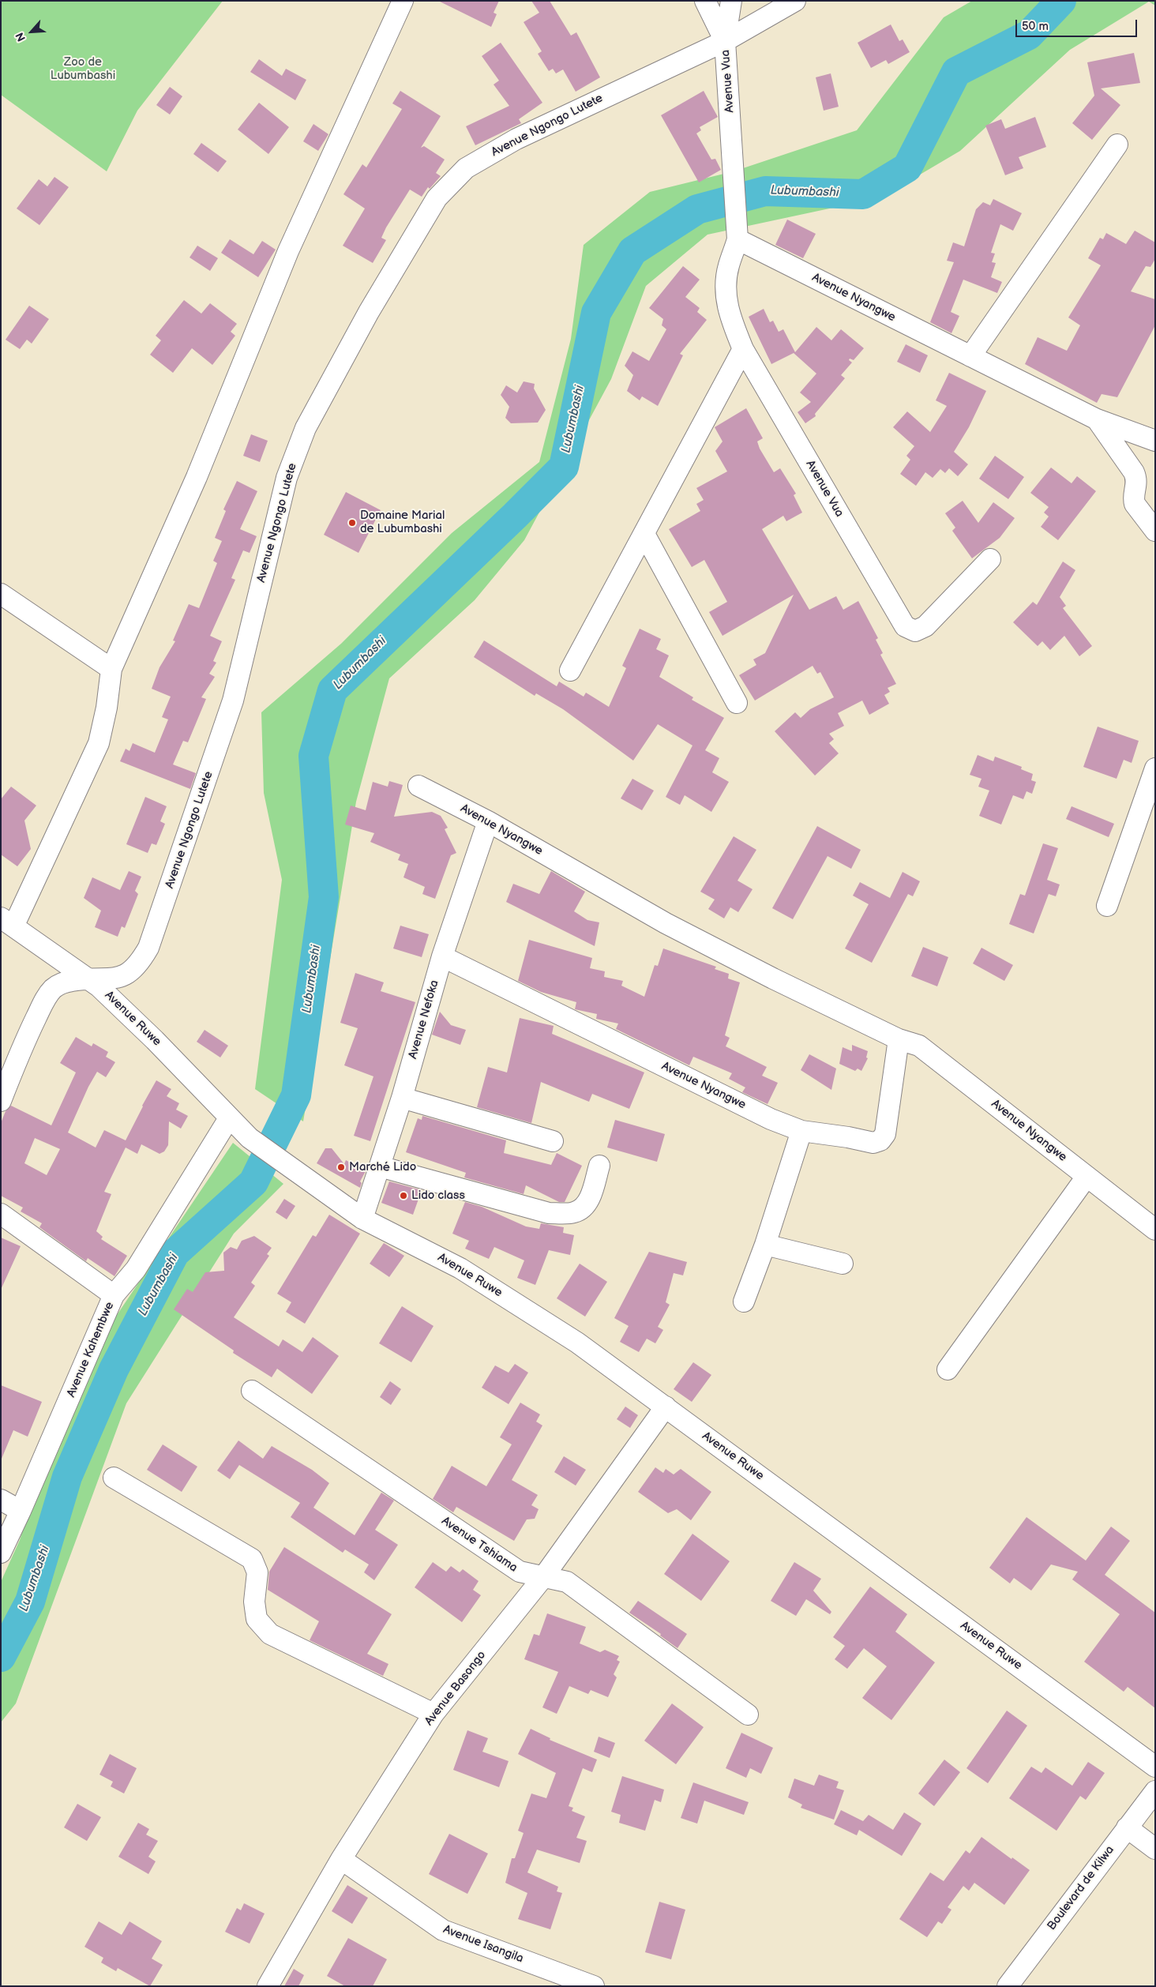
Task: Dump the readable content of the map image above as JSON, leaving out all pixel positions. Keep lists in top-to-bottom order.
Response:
{
  "streets": {
    "street": [
      "Avenue Vua",
      "Avenue Ngongo Lutete",
      "Avenue Nyangwe",
      "Avenue Ruwe",
      "Avenue Nefoka",
      "Avenue Kahembwe",
      "Avenue Tshiama",
      "Avenue Basongo",
      "Boulevard de Kilwa",
      "Avenue Isangila"
    ]
  },
  "crossings": [
    ["Avenue Vua", "Avenue Ngongo Lutete"],
    ["Avenue Vua", "Avenue Nyangwe"],
    ["Avenue Ngongo Lutete", "Avenue Ruwe"],
    ["Avenue Nyangwe", "Avenue Nefoka"],
    ["Avenue Ruwe", "Avenue Nefoka"],
    ["Avenue Ruwe", "Avenue Kahembwe"],
    ["Avenue Ruwe", "Avenue Basongo"],
    ["Avenue Tshiama", "Avenue Basongo"],
    ["Avenue Basongo", "Avenue Isangila"]
  ],
  "water": ["Lubumbashi"],
  "parks": ["Zoo de Lubumbashi"],
  "places": ["Domaine Marial de Lubumbashi", "Marché Lido", "Lido class"],
  "scale_bar": "50 m",
  "north": "bottom left"
}
